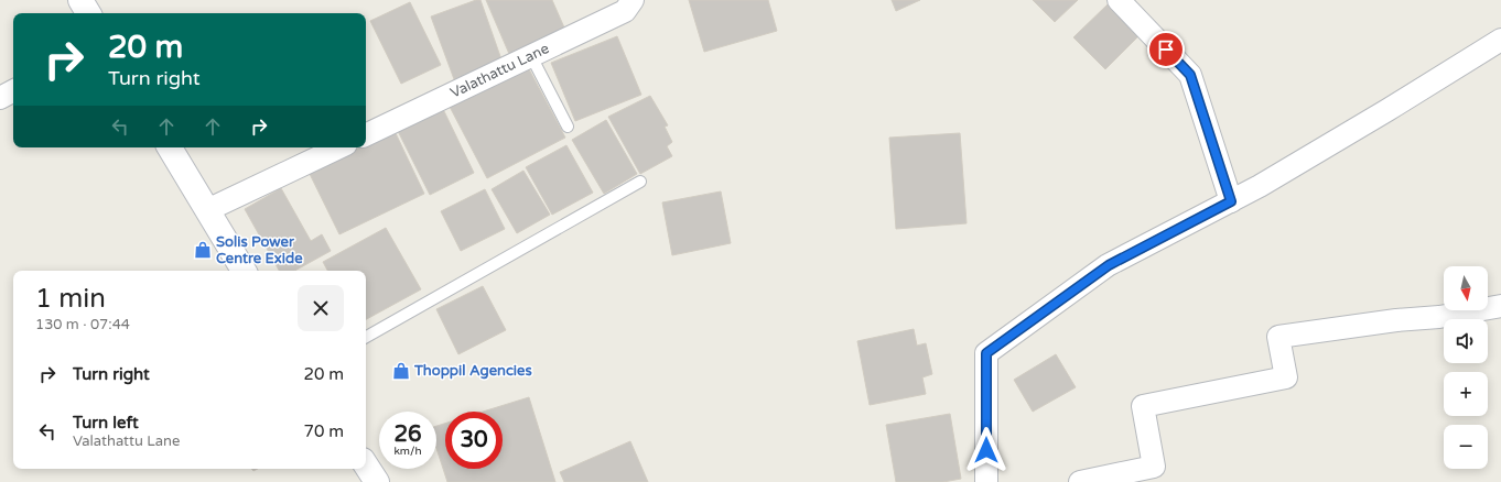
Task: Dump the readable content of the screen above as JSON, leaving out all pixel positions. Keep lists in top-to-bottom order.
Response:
{
  "streets": {
    "street": ["Valathattu Lane"]
  },
  "places": {
    "shop": ["Solis Power Centre Exide", "Thoppil Agencies"]
  },
  "north": "bottom",
  "page": {
    "turn": ["20 m", "Turn right"],
    "map_buttons": ["+", "−"],
    "heading": ["1 min", "130 m · 07:44"],
    "list": [
      {
        "name": "Turn right",
        "value": "20 m"
      },
      {
        "name": "Turn left",
        "note": "Valathattu Lane",
        "value": "70 m"
      }
    ],
    "speed": "26 km/h",
    "limit": "30"
  }
}
